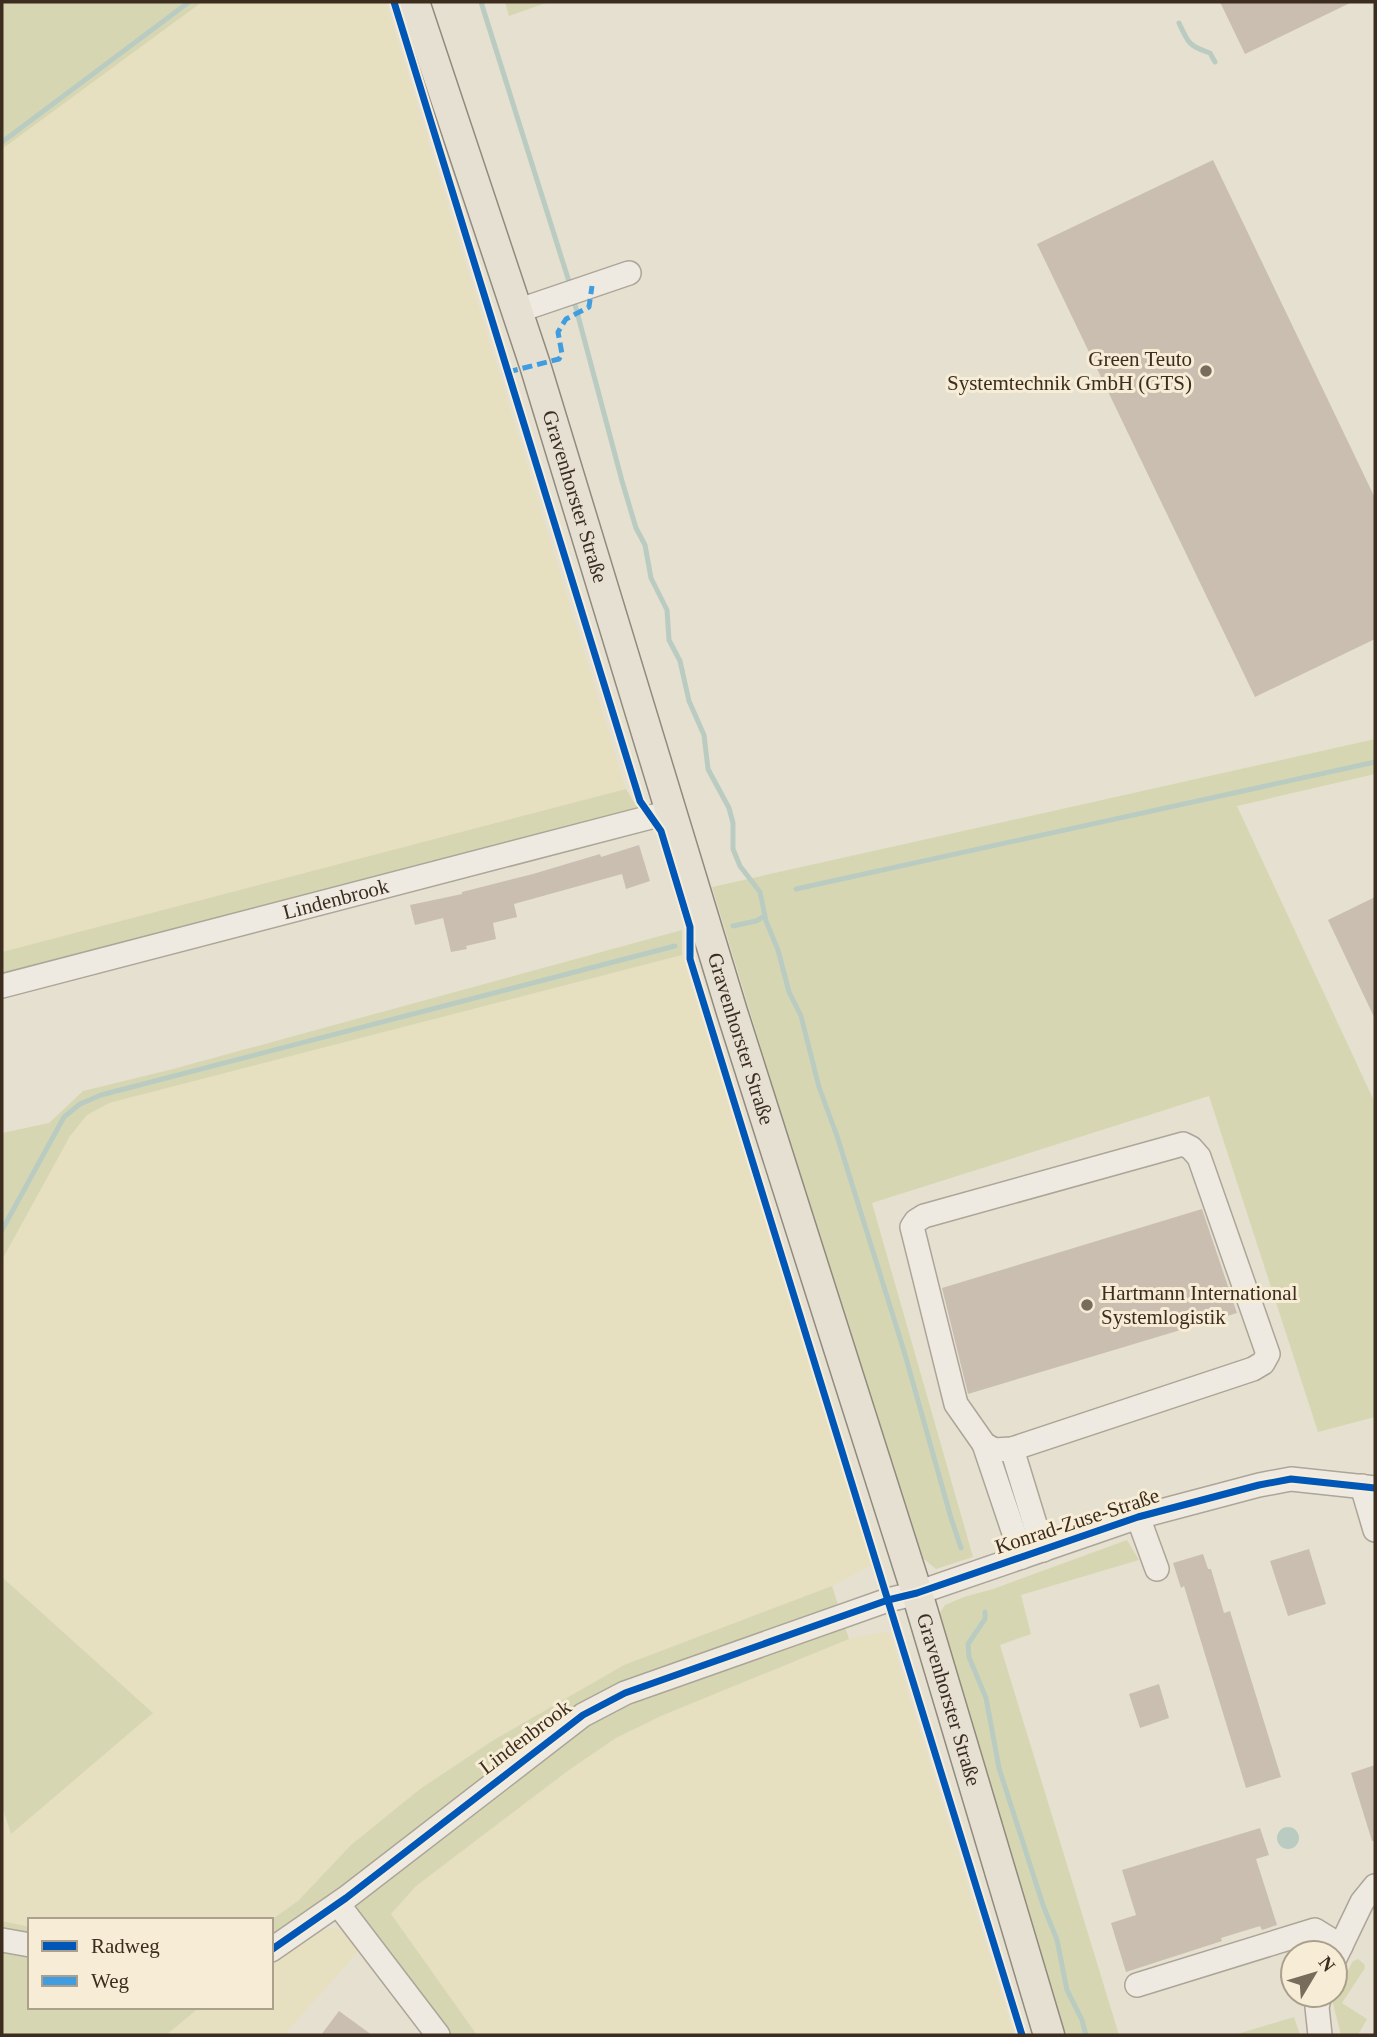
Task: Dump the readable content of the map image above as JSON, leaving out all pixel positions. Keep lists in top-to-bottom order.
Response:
{
  "streets": {
    "main road": ["Gravenhorster Straße"],
    "street": ["Lindenbrook", "Konrad-Zuse-Straße"]
  },
  "crossings": [
    ["Gravenhorster Straße", "Lindenbrook"],
    ["Gravenhorster Straße", "Konrad-Zuse-Straße"],
    ["Lindenbrook", "Konrad-Zuse-Straße"]
  ],
  "places": ["Green Teuto Systemtechnik GmbH (GTS)", "Hartmann International Systemlogistik"],
  "legend": ["Radweg", "Weg"],
  "north": "top right"
}
